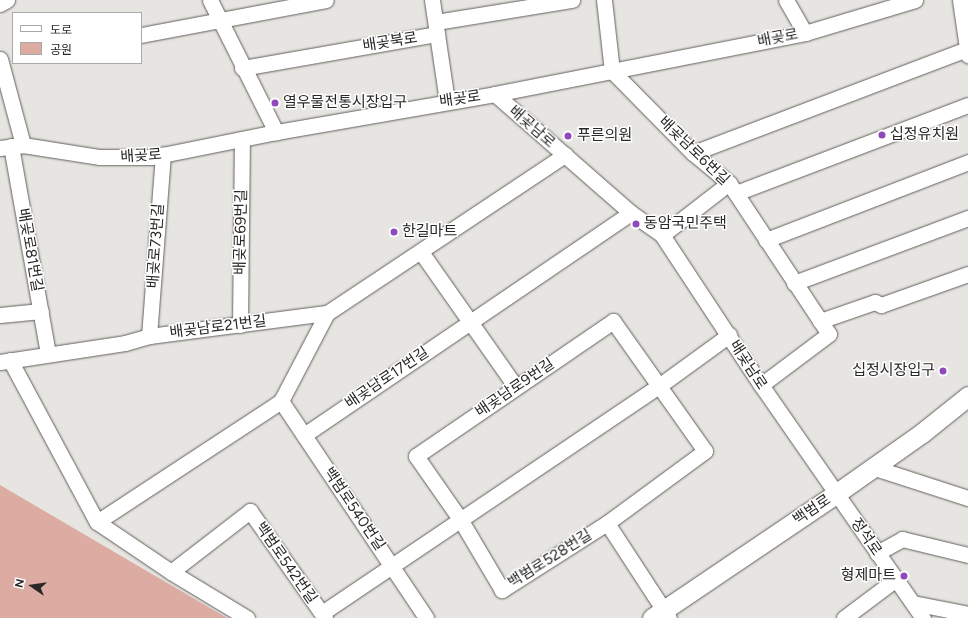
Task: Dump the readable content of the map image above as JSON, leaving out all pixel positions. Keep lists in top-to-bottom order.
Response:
{
  "streets": {
    "main road": ["백범로"],
    "street": [
      "배곶로",
      "배곶북로",
      "배곶남로",
      "배곶남로6번길",
      "배곶로69번길",
      "배곶로73번길",
      "배곶로81번길",
      "배곶남로21번길",
      "배곶남로17번길",
      "배곶남로9번길",
      "백범로540번길",
      "정석로",
      "백범로528번길",
      "백범로542번길"
    ]
  },
  "crossings": [
    ["배곶로", "배곶북로"],
    ["배곶로", "배곶남로"],
    ["배곶로", "배곶남로6번길"],
    ["배곶로", "배곶로69번길"],
    ["배곶로", "배곶로73번길"],
    ["배곶로", "배곶로81번길"],
    ["배곶남로", "배곶남로6번길"],
    ["배곶남로", "배곶남로21번길"],
    ["배곶남로", "배곶남로17번길"],
    ["배곶남로", "백범로"],
    ["배곶남로", "정석로"],
    ["배곶로69번길", "배곶남로21번길"],
    ["배곶로73번길", "배곶남로21번길"],
    ["배곶로81번길", "배곶남로21번길"],
    ["배곶남로17번길", "백범로540번길"],
    ["배곶남로9번길", "백범로528번길"],
    ["백범로", "정석로"],
    ["백범로", "백범로528번길"]
  ],
  "places": [
    "열우물전통시장입구",
    "십정유치원",
    "푸른의원",
    "동암국민주택",
    "한길마트",
    "십정시장입구",
    "형제마트"
  ],
  "legend": ["도로", "공원"],
  "north": "left"
}
